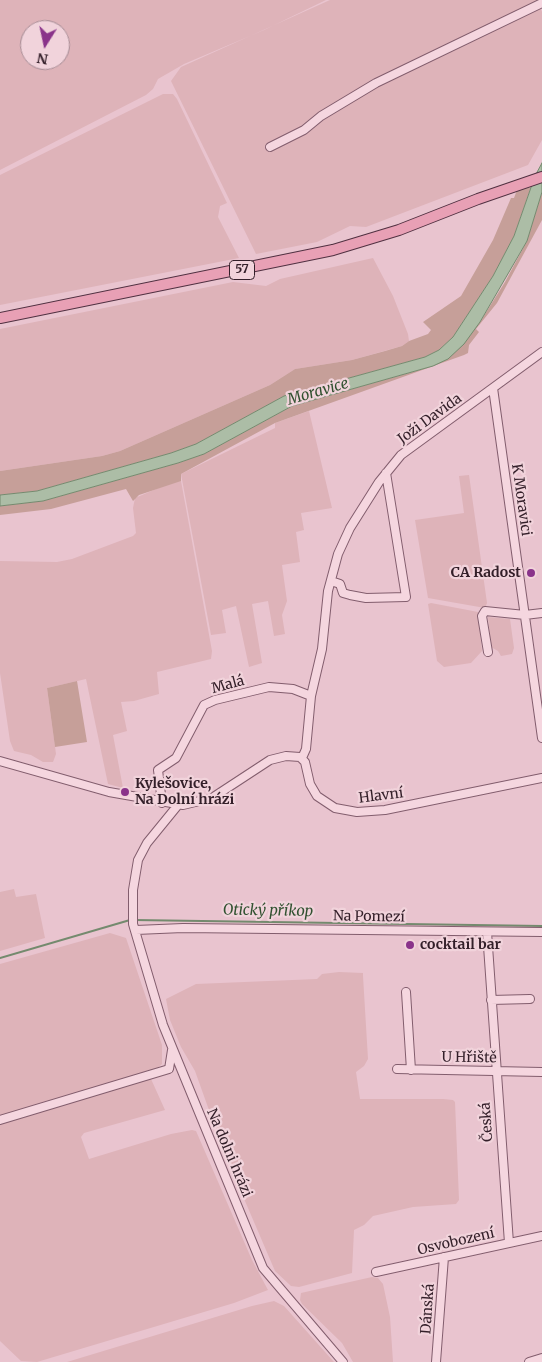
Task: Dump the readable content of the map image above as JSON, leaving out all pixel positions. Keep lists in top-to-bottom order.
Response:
{
  "streets": {
    "main road": ["57"],
    "street": [
      "Joži Davida",
      "K Moravici",
      "Malá",
      "Hlavní",
      "Na Pomezí",
      "U Hřiště",
      "Česká",
      "Na dolni hrázi",
      "Osvobození",
      "Dánská"
    ]
  },
  "crossings": [
    ["Joži Davida", "K Moravici"],
    ["Joži Davida", "Malá"],
    ["Joži Davida", "Hlavní"],
    ["Na Pomezí", "Česká"],
    ["Na Pomezí", "Na dolni hrázi"],
    ["U Hřiště", "Česká"],
    ["Česká", "Osvobození"],
    ["Osvobození", "Dánská"]
  ],
  "water": ["Moravice", "Otický příkop"],
  "places": ["CA Radost", "Kylešovice, Na Dolní hrázi", "cocktail bar"],
  "north": "bottom"
}
